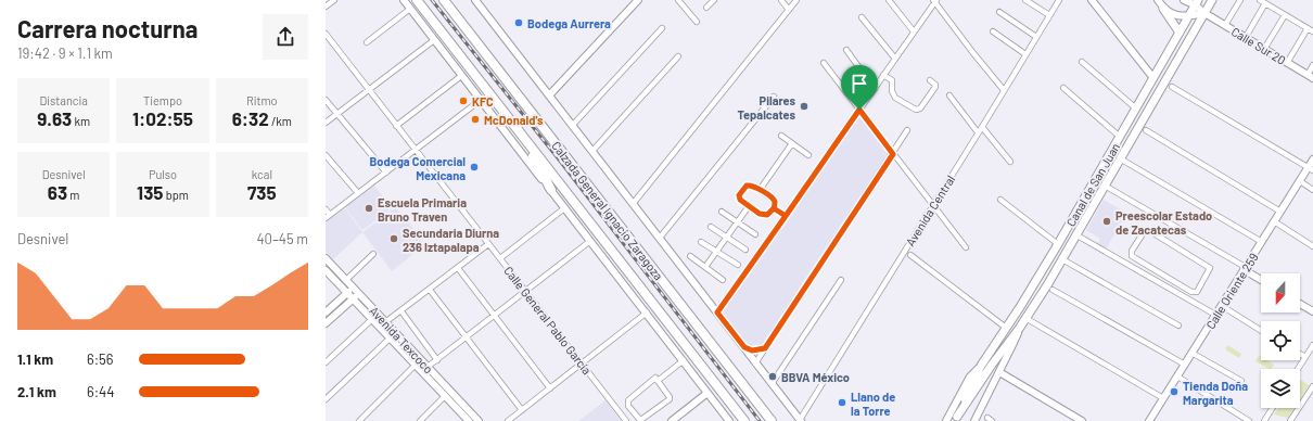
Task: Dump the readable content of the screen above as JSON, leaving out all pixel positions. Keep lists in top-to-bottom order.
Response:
{
  "streets": {
    "highway": ["Calzada General Ignacio Zaragoza"],
    "main road": [
      "Calle Sur 20",
      "Canal de San Juan",
      "Calle Oriente 259",
      "Avenida Texcoco"
    ],
    "street": ["Avenida Central", "Calle General Pablo García"]
  },
  "crossings": [
    ["Calle Sur 20", "Canal de San Juan"],
    ["Calzada General Ignacio Zaragoza", "Avenida Central"]
  ],
  "places": [
    "Bodega Aurrera",
    "KFC",
    "Pilares Tepalcates",
    "McDonald's",
    "Bodega Comercial Mexicana",
    "Escuela Primaria Bruno Traven",
    "Preescolar Estado de Zacatecas",
    "Secundaria Diurna 236 Iztapalapa",
    "BBVA México",
    "Tienda Doña Margarita",
    "Llano de la Torre"
  ],
  "north": "bottom",
  "page": {
    "heading": ["Carrera nocturna", "19:42 · 9 × 1.1 km"],
    "stats": [
      ["Distancia", "9.63 km"],
      ["Tiempo", "1:02:55"],
      ["Ritmo", "6:32 /km"],
      ["Desnivel", "63 m"],
      ["Pulso", "135 bpm"],
      ["kcal", "735"]
    ],
    "chart": ["Desnivel", "40–45 m"],
    "list": [
      {
        "name": "1.1 km",
        "note": "6:56"
      },
      {
        "name": "2.1 km",
        "note": "6:44"
      }
    ]
  }
}
